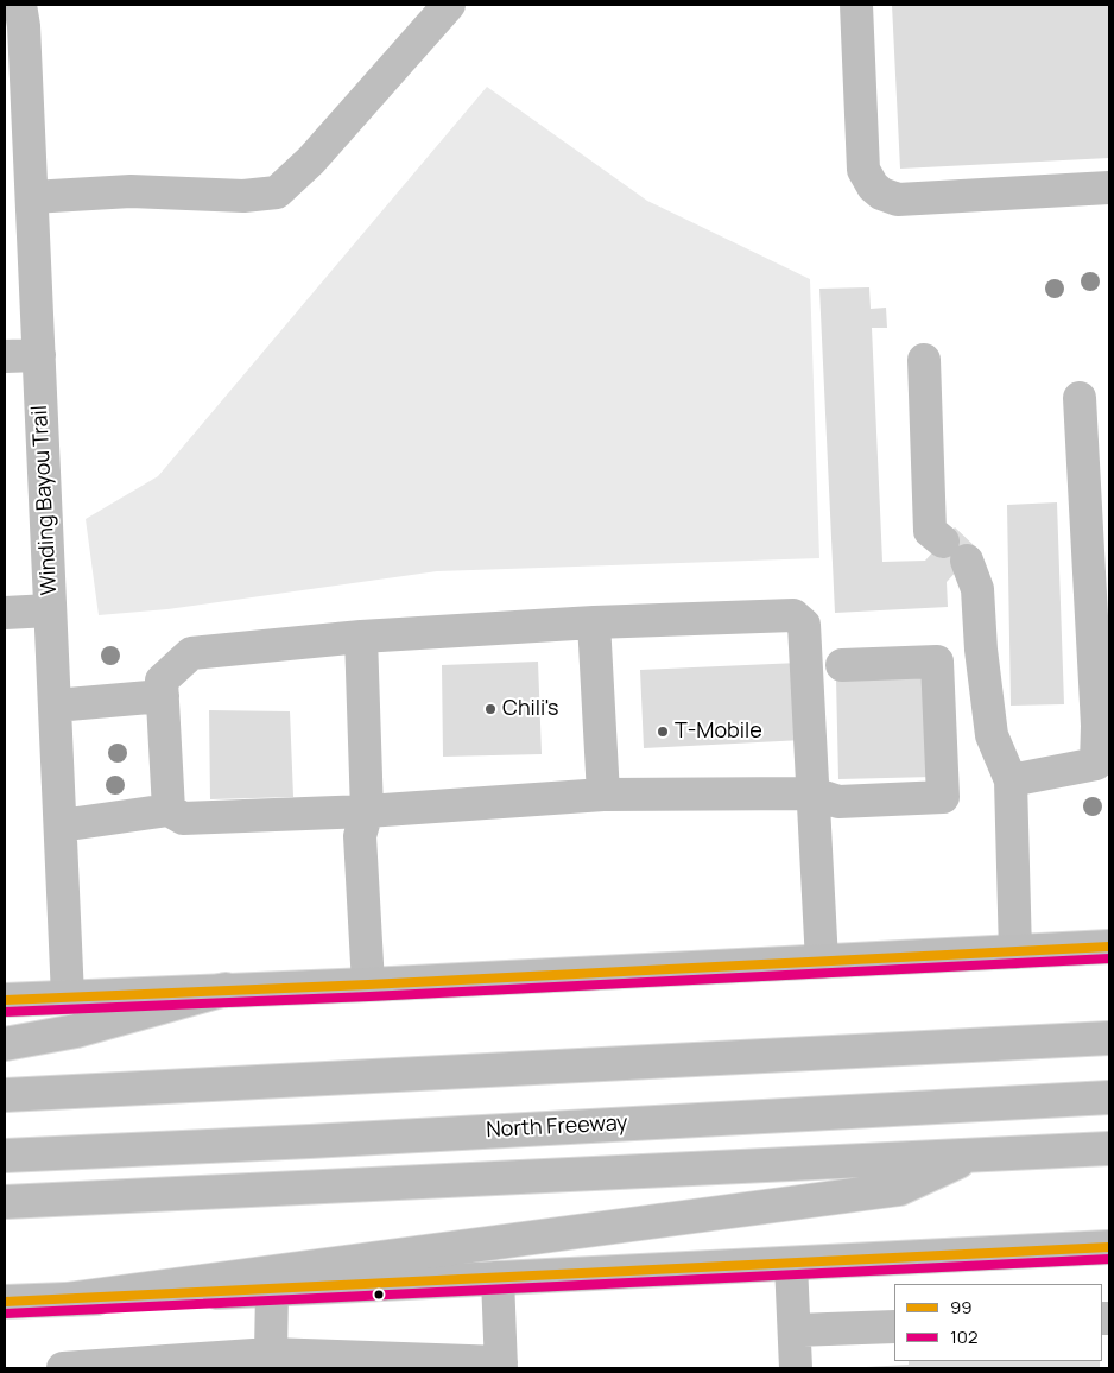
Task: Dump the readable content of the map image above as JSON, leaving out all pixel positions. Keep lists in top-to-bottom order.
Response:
{
  "streets": {
    "main road": ["North Freeway"],
    "street": ["Winding Bayou Trail"]
  },
  "places": ["Chili's", "T-Mobile"],
  "lines": ["transit line 99", "transit line 102"],
  "legend": ["99", "102"]
}
